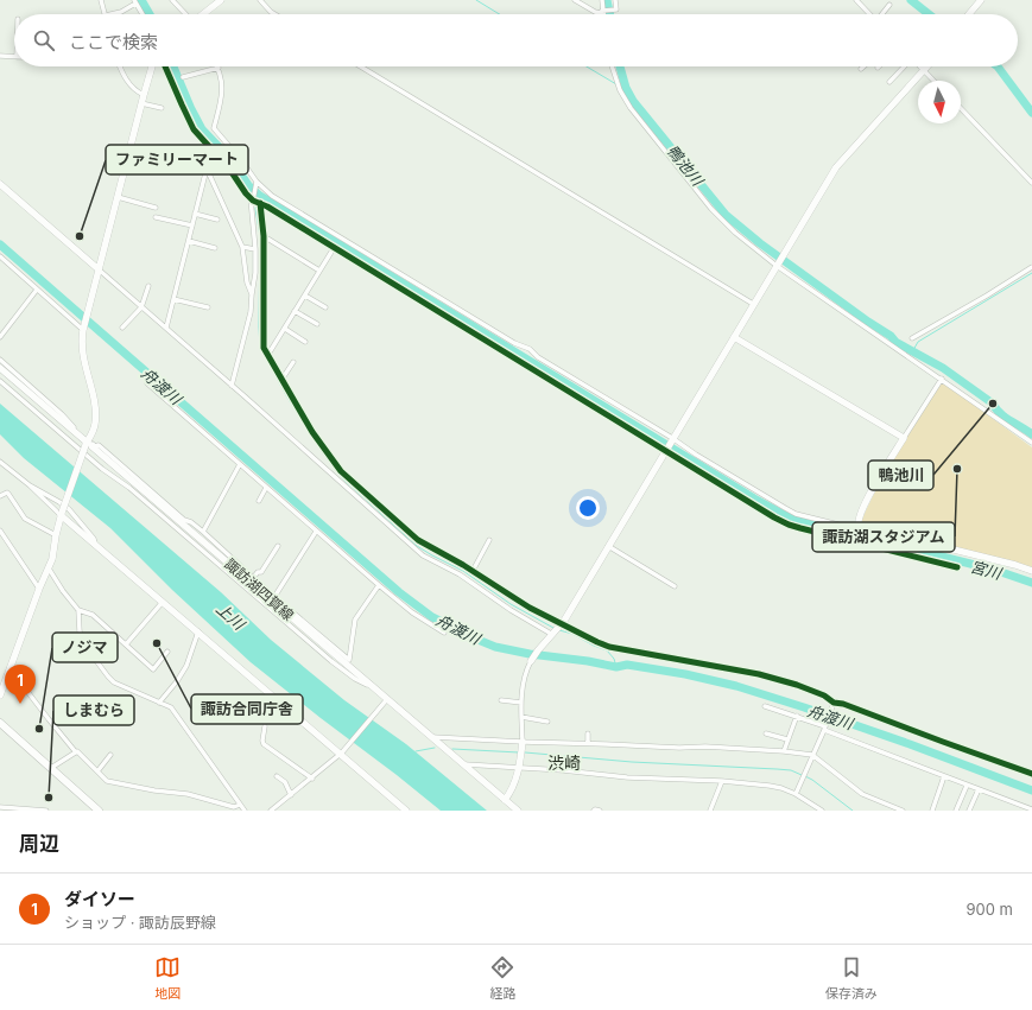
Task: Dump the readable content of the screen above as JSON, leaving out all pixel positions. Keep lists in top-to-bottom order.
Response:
{
  "streets": {
    "street": ["諏訪湖四賀線"]
  },
  "districts": ["渋崎"],
  "water": [
    "鴨池川",
    "舟渡川",
    "宮川",
    "上川"
  ],
  "places": [
    "ファミリーマート",
    "鴨池川",
    "諏訪湖スタジアム",
    "諏訪合同庁舎",
    "ノジマ",
    "しまむら"
  ],
  "north": "bottom",
  "page": {
    "search": "ここで検索",
    "pins": "1",
    "heading": "周辺",
    "list": [
      {
        "mark": "1",
        "name": "ダイソー",
        "note": "ショップ · 諏訪辰野線",
        "value": "900 m"
      }
    ],
    "nav": ["地図", "経路", "保存済み"]
  }
}
